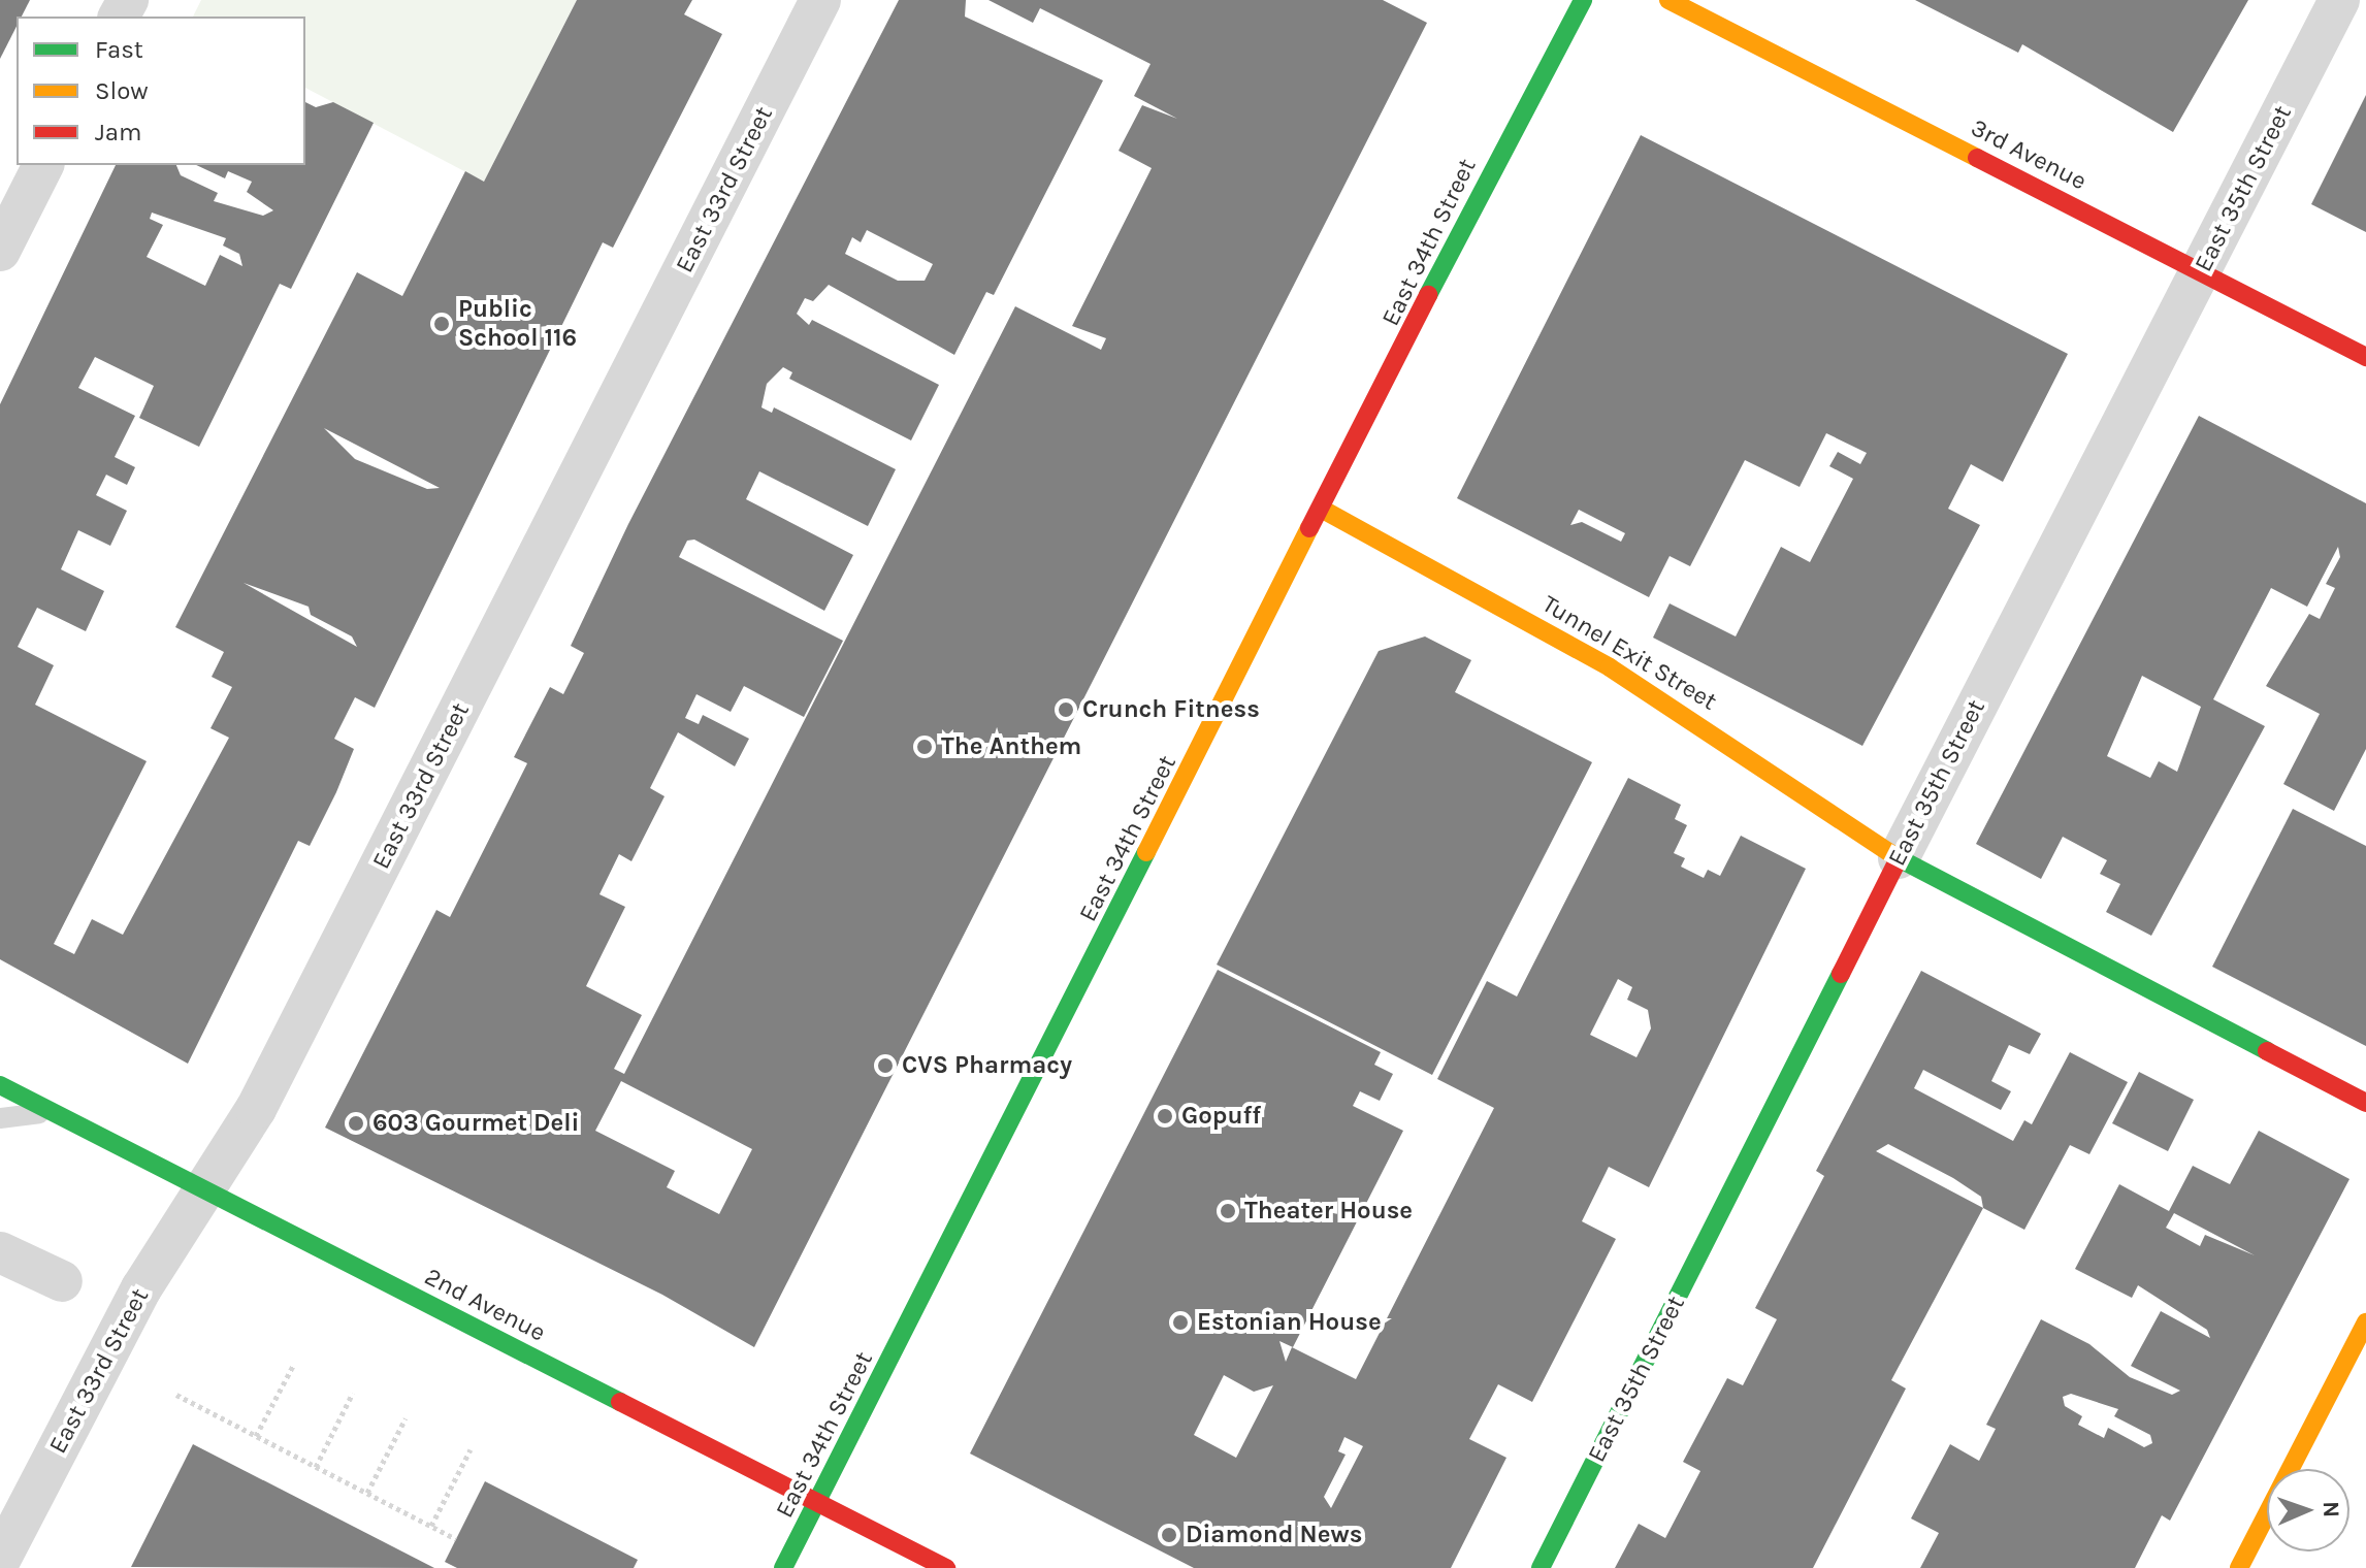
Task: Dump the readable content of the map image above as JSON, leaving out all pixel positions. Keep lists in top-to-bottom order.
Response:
{
  "streets": {
    "main road": [
      "3rd Avenue",
      "East 35th Street",
      "East 34th Street",
      "Tunnel Exit Street",
      "2nd Avenue"
    ],
    "street": ["East 33rd Street"]
  },
  "crossings": [
    ["3rd Avenue", "East 35th Street"],
    ["East 35th Street", "Tunnel Exit Street"],
    ["East 33rd Street", "2nd Avenue"],
    ["East 34th Street", "Tunnel Exit Street"],
    ["East 34th Street", "2nd Avenue"]
  ],
  "places": [
    "Public School 116",
    "Crunch Fitness",
    "The Anthem",
    "CVS Pharmacy",
    "Gopuff",
    "603 Gourmet Deli",
    "Theater House",
    "Estonian House",
    "Diamond News"
  ],
  "legend": ["Fast", "Slow", "Jam"],
  "north": "right"
}
